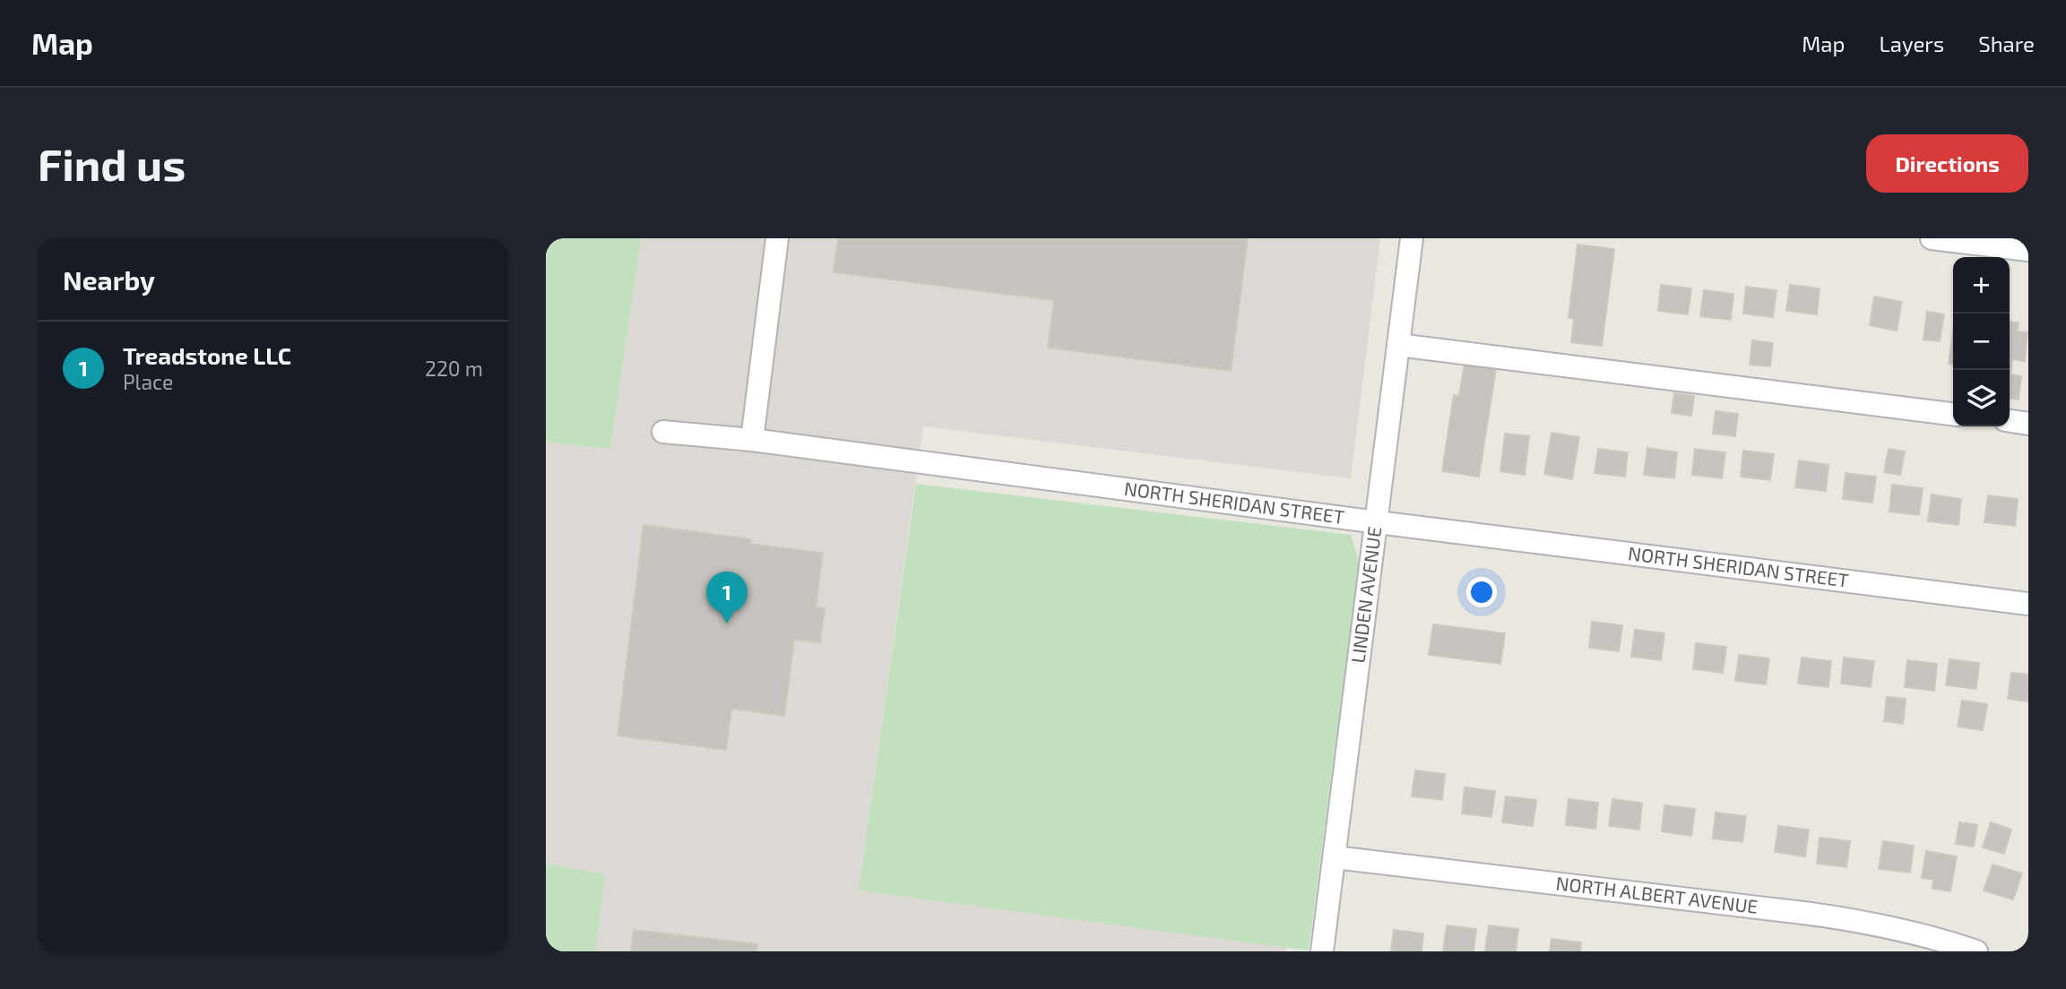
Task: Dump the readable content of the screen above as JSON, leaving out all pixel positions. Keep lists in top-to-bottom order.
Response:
{
  "streets": {
    "street": ["NORTH SHERIDAN STREET", "LINDEN AVENUE", "NORTH ALBERT AVENUE"]
  },
  "crossings": [
    ["NORTH SHERIDAN STREET", "LINDEN AVENUE"],
    ["LINDEN AVENUE", "NORTH ALBERT AVENUE"]
  ],
  "page": {
    "header": "Map",
    "nav": ["Map", "Layers", "Share"],
    "buttons": "Directions",
    "title": "Find us",
    "heading": "Nearby",
    "map_buttons": ["+", "−"],
    "list": [
      {
        "mark": "1",
        "name": "Treadstone LLC",
        "note": "Place",
        "value": "220 m"
      }
    ],
    "pins": "1"
  }
}
